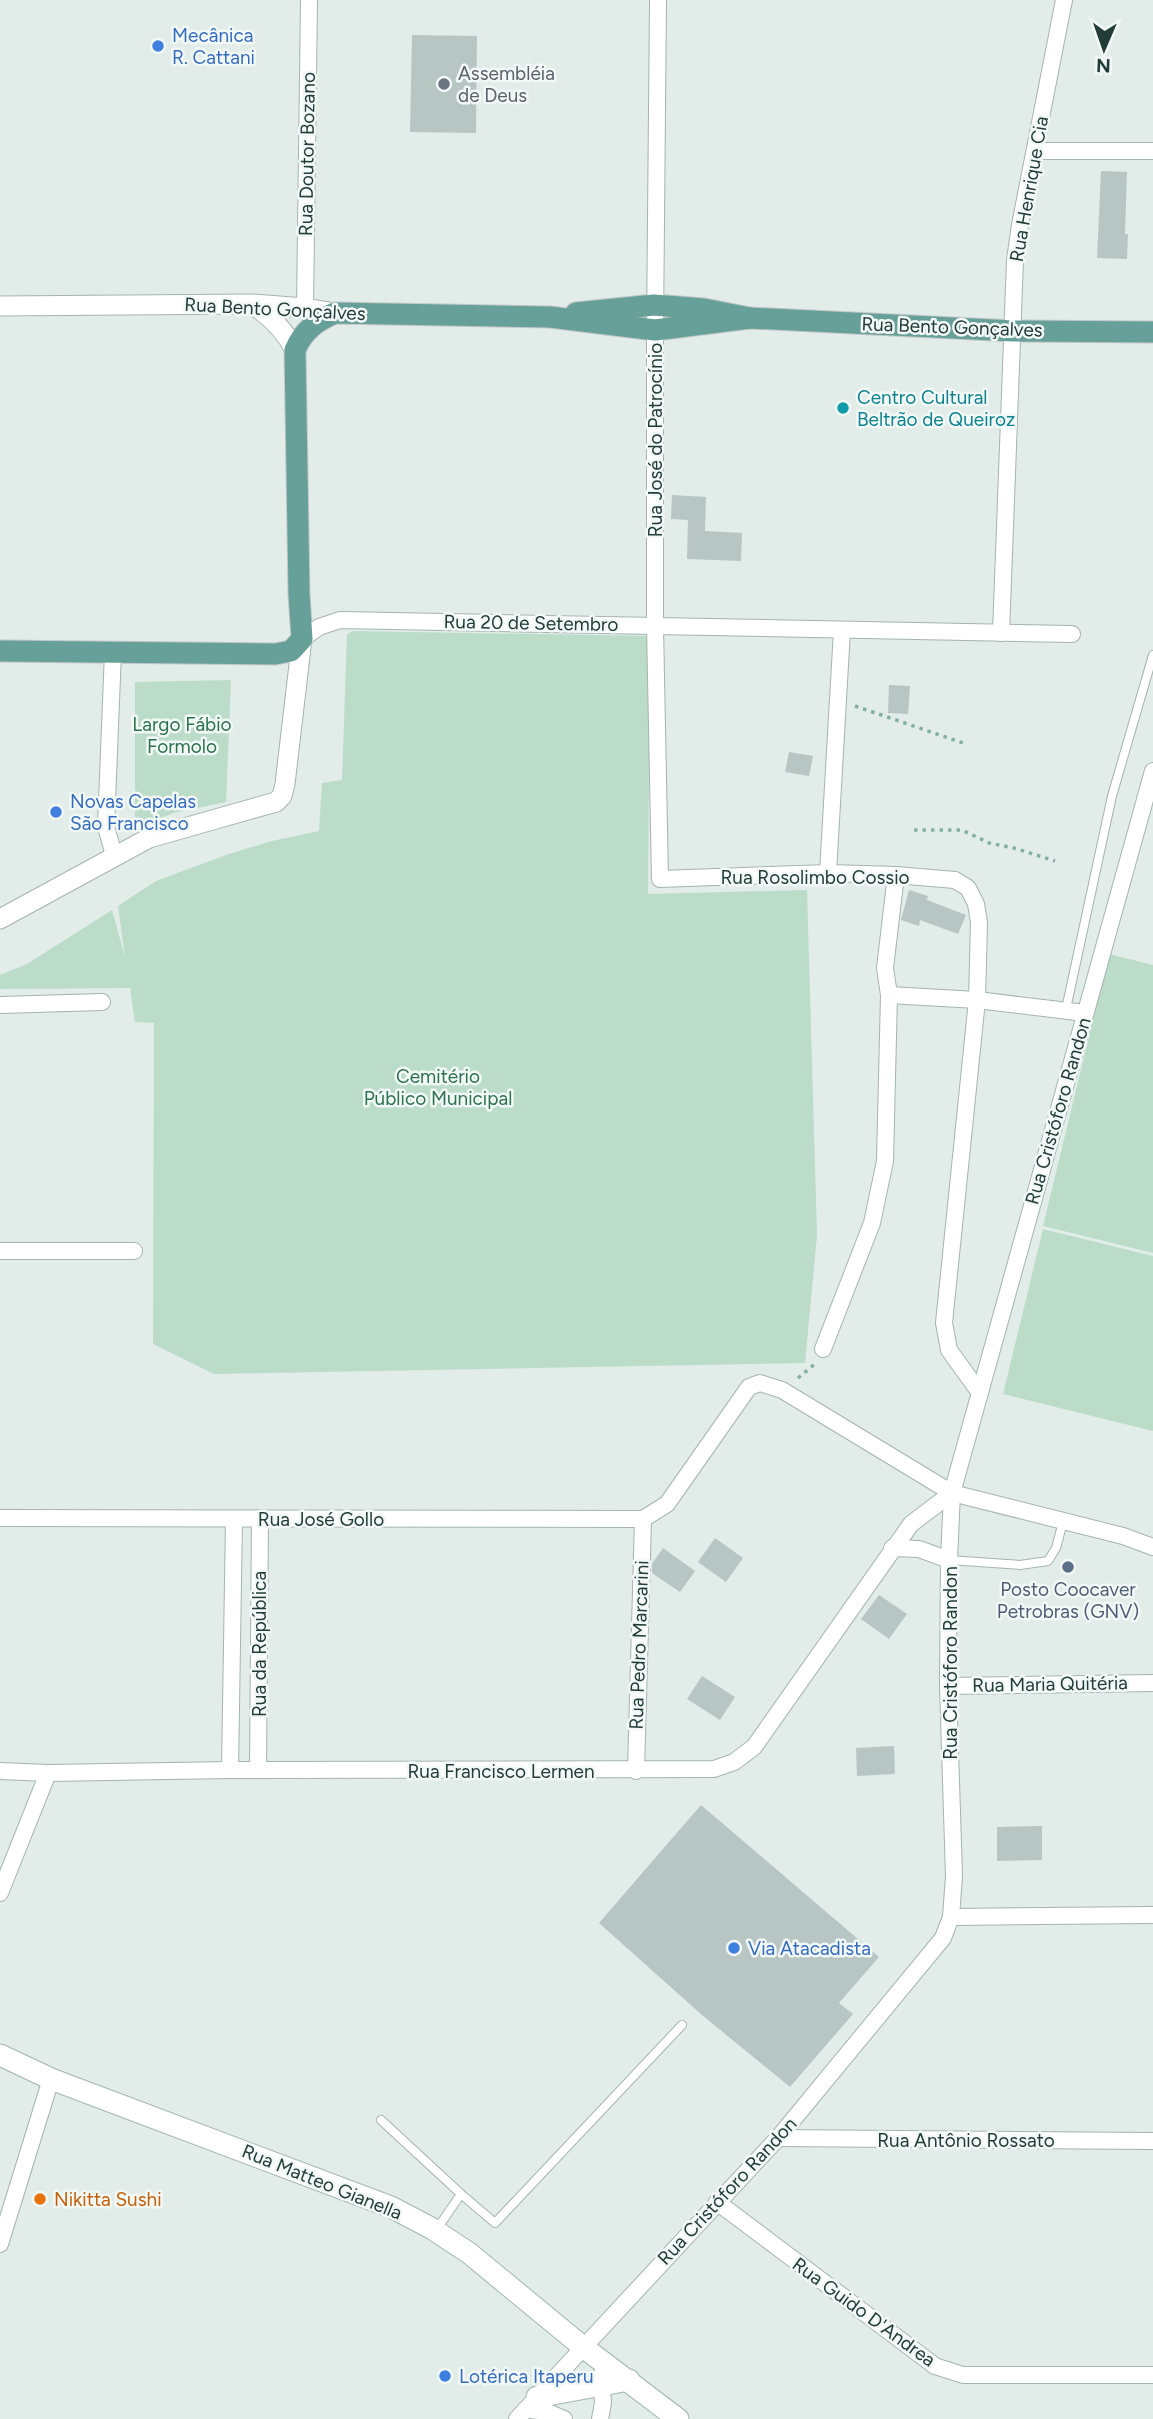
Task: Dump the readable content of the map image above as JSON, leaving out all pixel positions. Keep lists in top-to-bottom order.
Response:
{
  "streets": {
    "main road": ["Rua Bento Gonçalves", "Rua 20 de Setembro", "Rua Matteo Gianella"],
    "street": [
      "Rua Doutor Bozano",
      "Rua Henrique Cia",
      "Rua José do Patrocínio",
      "Rua Rosolimbo Cossio",
      "Rua Cristóforo Randon",
      "Rua José Gollo",
      "Rua da República",
      "Rua Pedro Marcarini",
      "Rua Maria Quitéria",
      "Rua Francisco Lermen",
      "Rua Antônio Rossato",
      "Rua Guido D'Andrea"
    ]
  },
  "crossings": [
    ["Rua Doutor Bozano", "Rua Bento Gonçalves"],
    ["Rua Henrique Cia", "Rua Bento Gonçalves"],
    ["Rua Henrique Cia", "Rua 20 de Setembro"],
    ["Rua Bento Gonçalves", "Rua José do Patrocínio"],
    ["Rua José do Patrocínio", "Rua 20 de Setembro"],
    ["Rua José do Patrocínio", "Rua Rosolimbo Cossio"],
    ["Rua Cristóforo Randon", "Rua Maria Quitéria"],
    ["Rua Cristóforo Randon", "Rua Francisco Lermen"],
    ["Rua Cristóforo Randon", "Rua Antônio Rossato"],
    ["Rua Cristóforo Randon", "Rua Matteo Gianella"],
    ["Rua Cristóforo Randon", "Rua Guido D'Andrea"],
    ["Rua José Gollo", "Rua da República"],
    ["Rua José Gollo", "Rua Pedro Marcarini"],
    ["Rua da República", "Rua Francisco Lermen"],
    ["Rua Pedro Marcarini", "Rua Francisco Lermen"]
  ],
  "parks": ["Largo Fábio Formolo", "Cemitério Público Municipal"],
  "places": [
    "Mecânica R. Cattani",
    "Assembléia de Deus",
    "Centro Cultural Beltrão de Queiroz",
    "Novas Capelas São Francisco",
    "Posto Coocaver Petrobras (GNV)",
    "Via Atacadista",
    "Nikitta Sushi",
    "Lotérica Itaperu"
  ],
  "north": "bottom"
}
